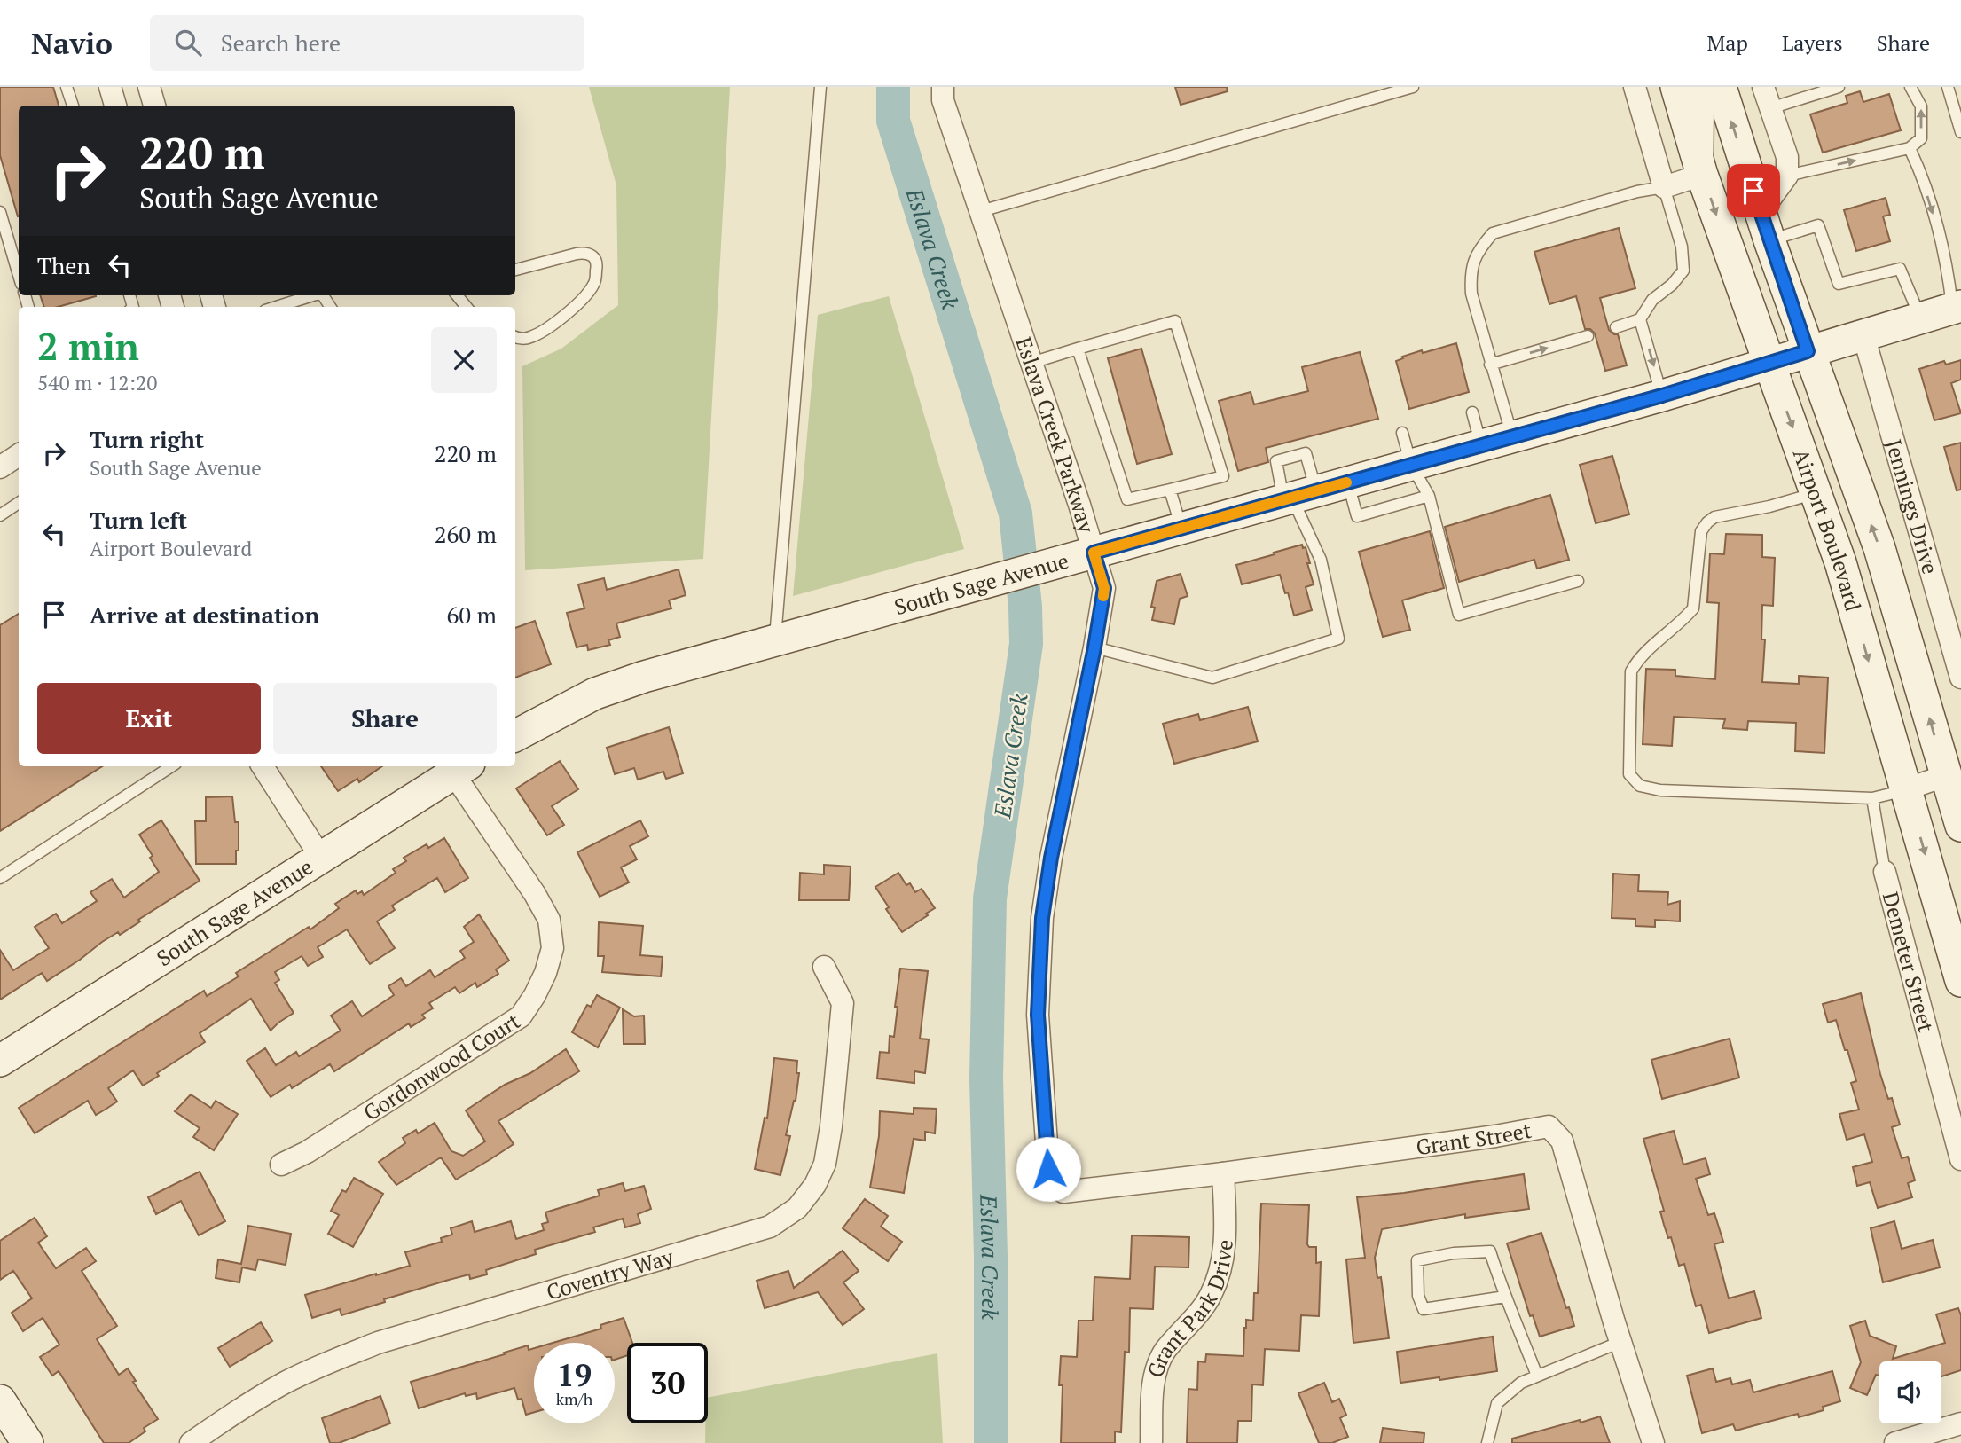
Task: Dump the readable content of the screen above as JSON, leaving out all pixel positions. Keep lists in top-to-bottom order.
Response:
{
  "streets": {
    "street": [
      "Eslava Creek Parkway",
      "Jennings Drive",
      "Airport Boulevard",
      "South Sage Avenue",
      "Demeter Street",
      "Gordonwood Court",
      "Grant Street",
      "Coventry Way",
      "Grant Park Drive"
    ]
  },
  "crossings": [
    ["Eslava Creek Parkway", "South Sage Avenue"],
    ["Eslava Creek Parkway", "Grant Street"],
    ["Jennings Drive", "South Sage Avenue"],
    ["Airport Boulevard", "South Sage Avenue"],
    ["South Sage Avenue", "Gordonwood Court"],
    ["Grant Street", "Grant Park Drive"]
  ],
  "water": ["Eslava Creek"],
  "page": {
    "header": "Navio",
    "search": "Search here",
    "nav": ["Map", "Layers", "Share"],
    "turn": ["220 m", "South Sage Avenue"],
    "then": "Then",
    "heading": ["2 min", "540 m · 12:20"],
    "list": [
      {
        "name": "Turn right",
        "note": "South Sage Avenue",
        "value": "220 m"
      },
      {
        "name": "Turn left",
        "note": "Airport Boulevard",
        "value": "260 m"
      },
      {
        "name": "Arrive at destination",
        "value": "60 m"
      }
    ],
    "buttons": ["Exit", "Share"],
    "speed": "19 km/h",
    "limit": "30"
  }
}
